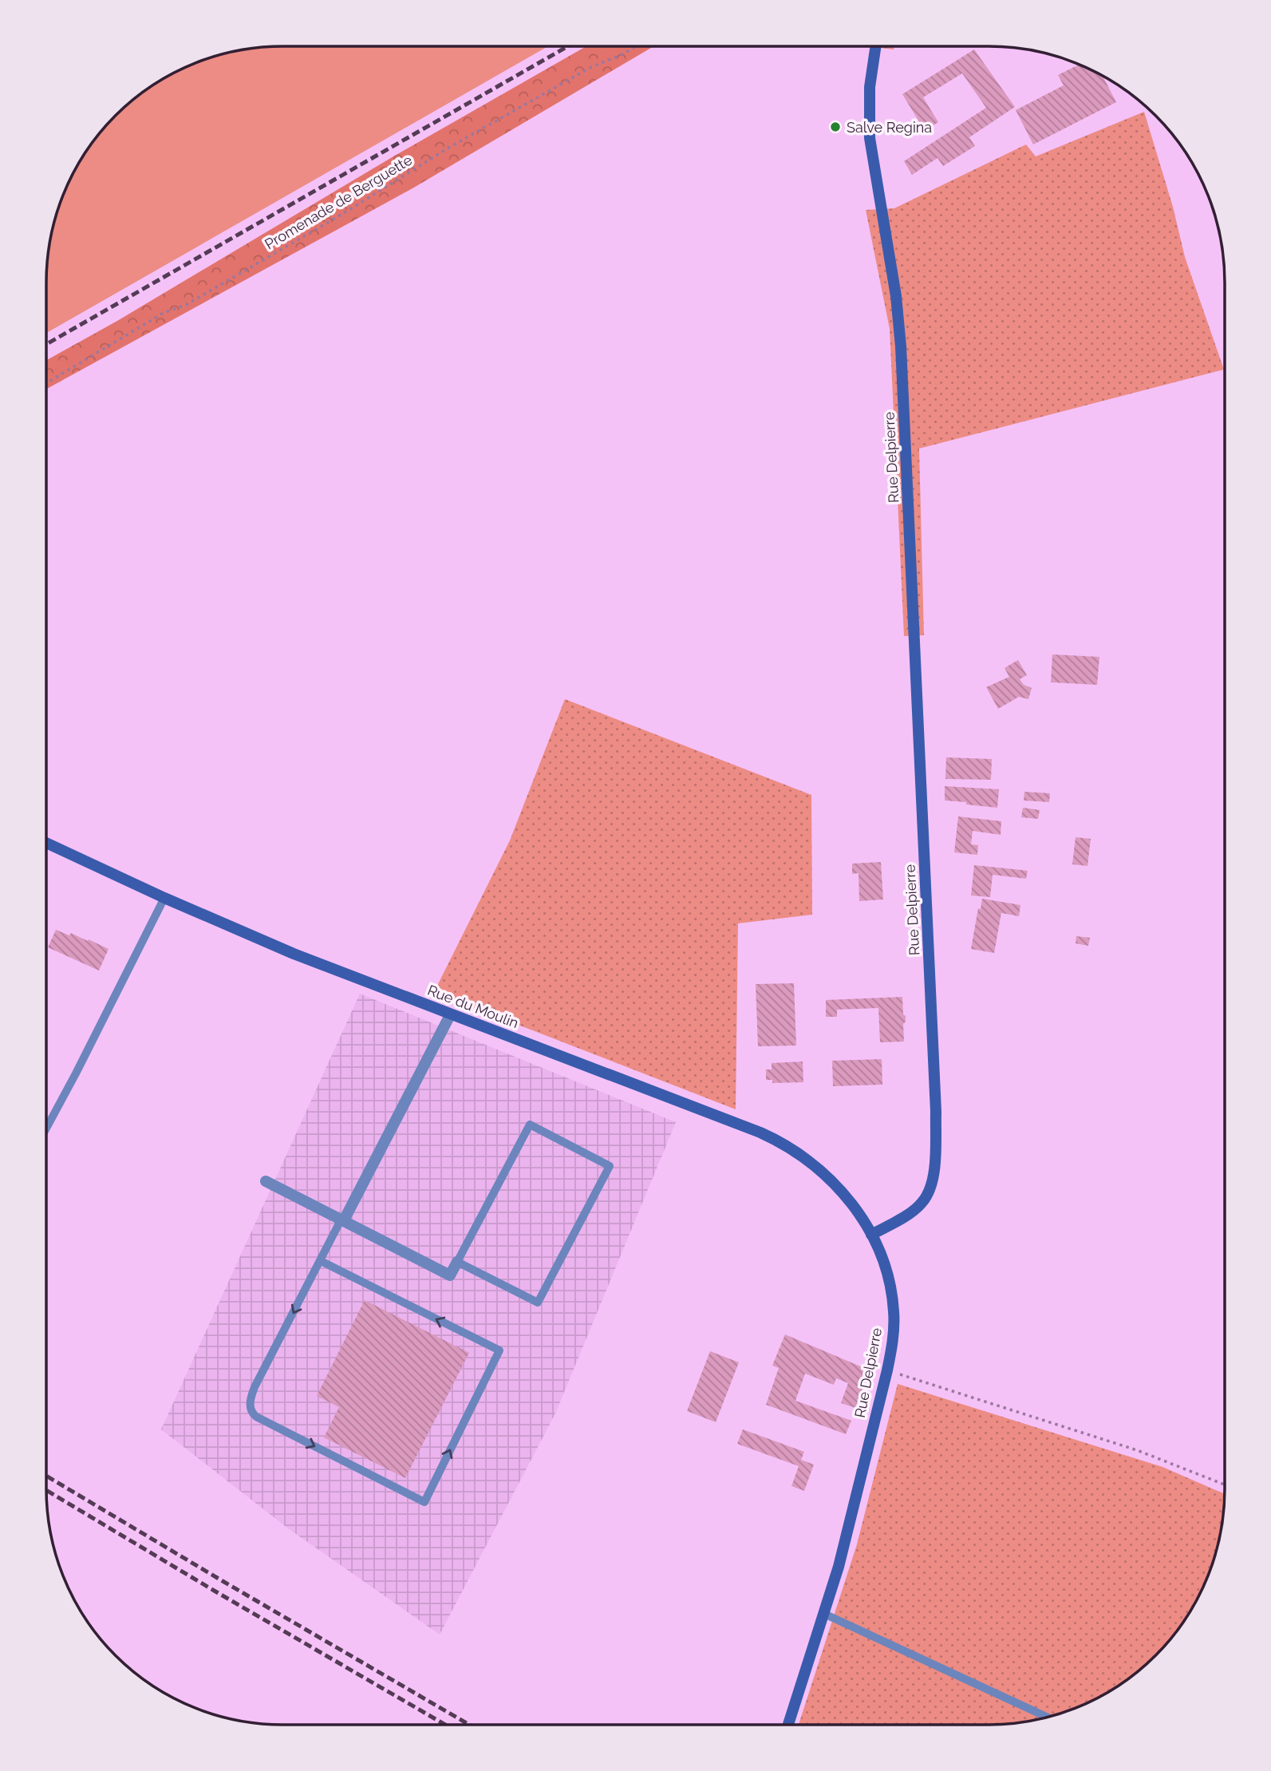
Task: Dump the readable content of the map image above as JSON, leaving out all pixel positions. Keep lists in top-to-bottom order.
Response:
{
  "streets": {
    "street": ["Rue Delpierre", "Rue du Moulin"],
    "path": ["Promenade de Berguette"]
  },
  "crossings": [
    ["Rue Delpierre", "Rue du Moulin"]
  ],
  "places": ["Salve Regina"]
}
